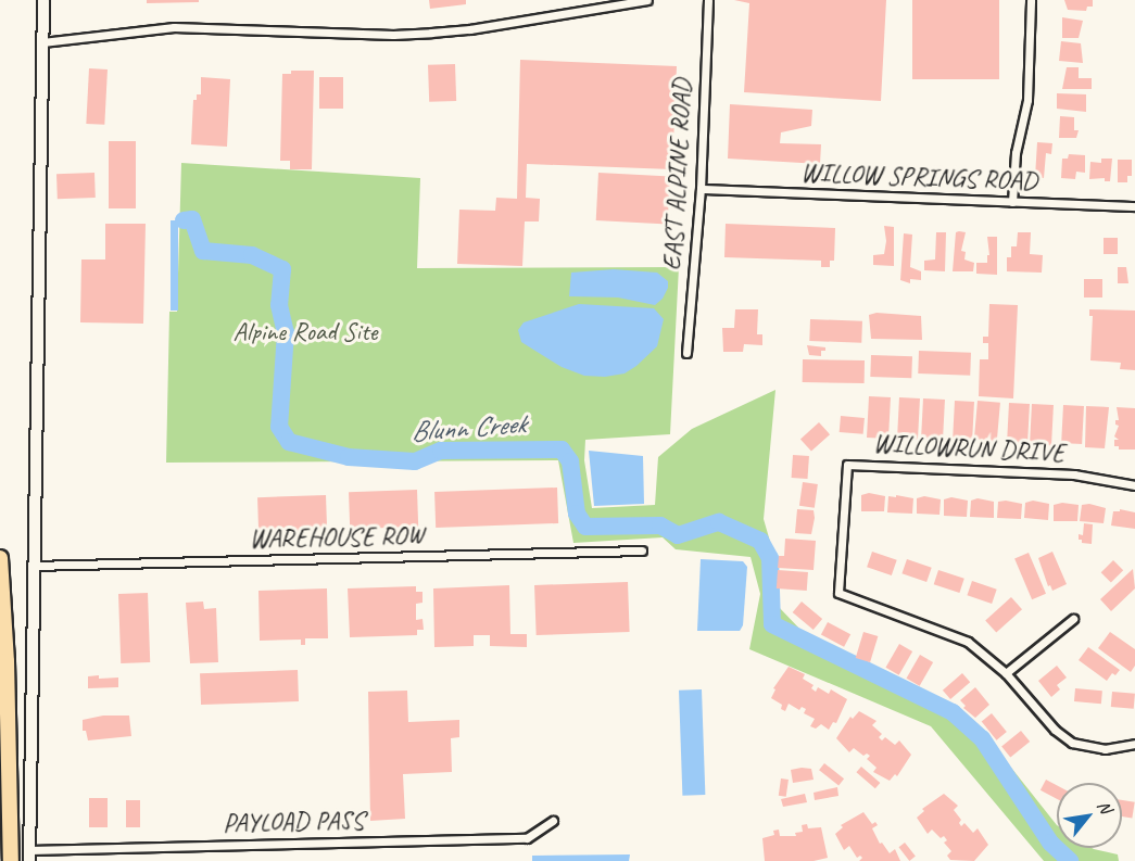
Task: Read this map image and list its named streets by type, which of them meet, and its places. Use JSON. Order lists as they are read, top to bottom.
{
  "streets": {
    "street": [
      "EAST ALPINE ROAD",
      "WILLOW SPRINGS ROAD",
      "WILLOWRUN DRIVE",
      "WAREHOUSE ROW",
      "PAYLOAD PASS"
    ]
  },
  "crossings": [
    ["EAST ALPINE ROAD", "WILLOW SPRINGS ROAD"]
  ],
  "water": ["Blunn Creek"],
  "parks": ["Alpine Road Site"],
  "north": "top right"
}
